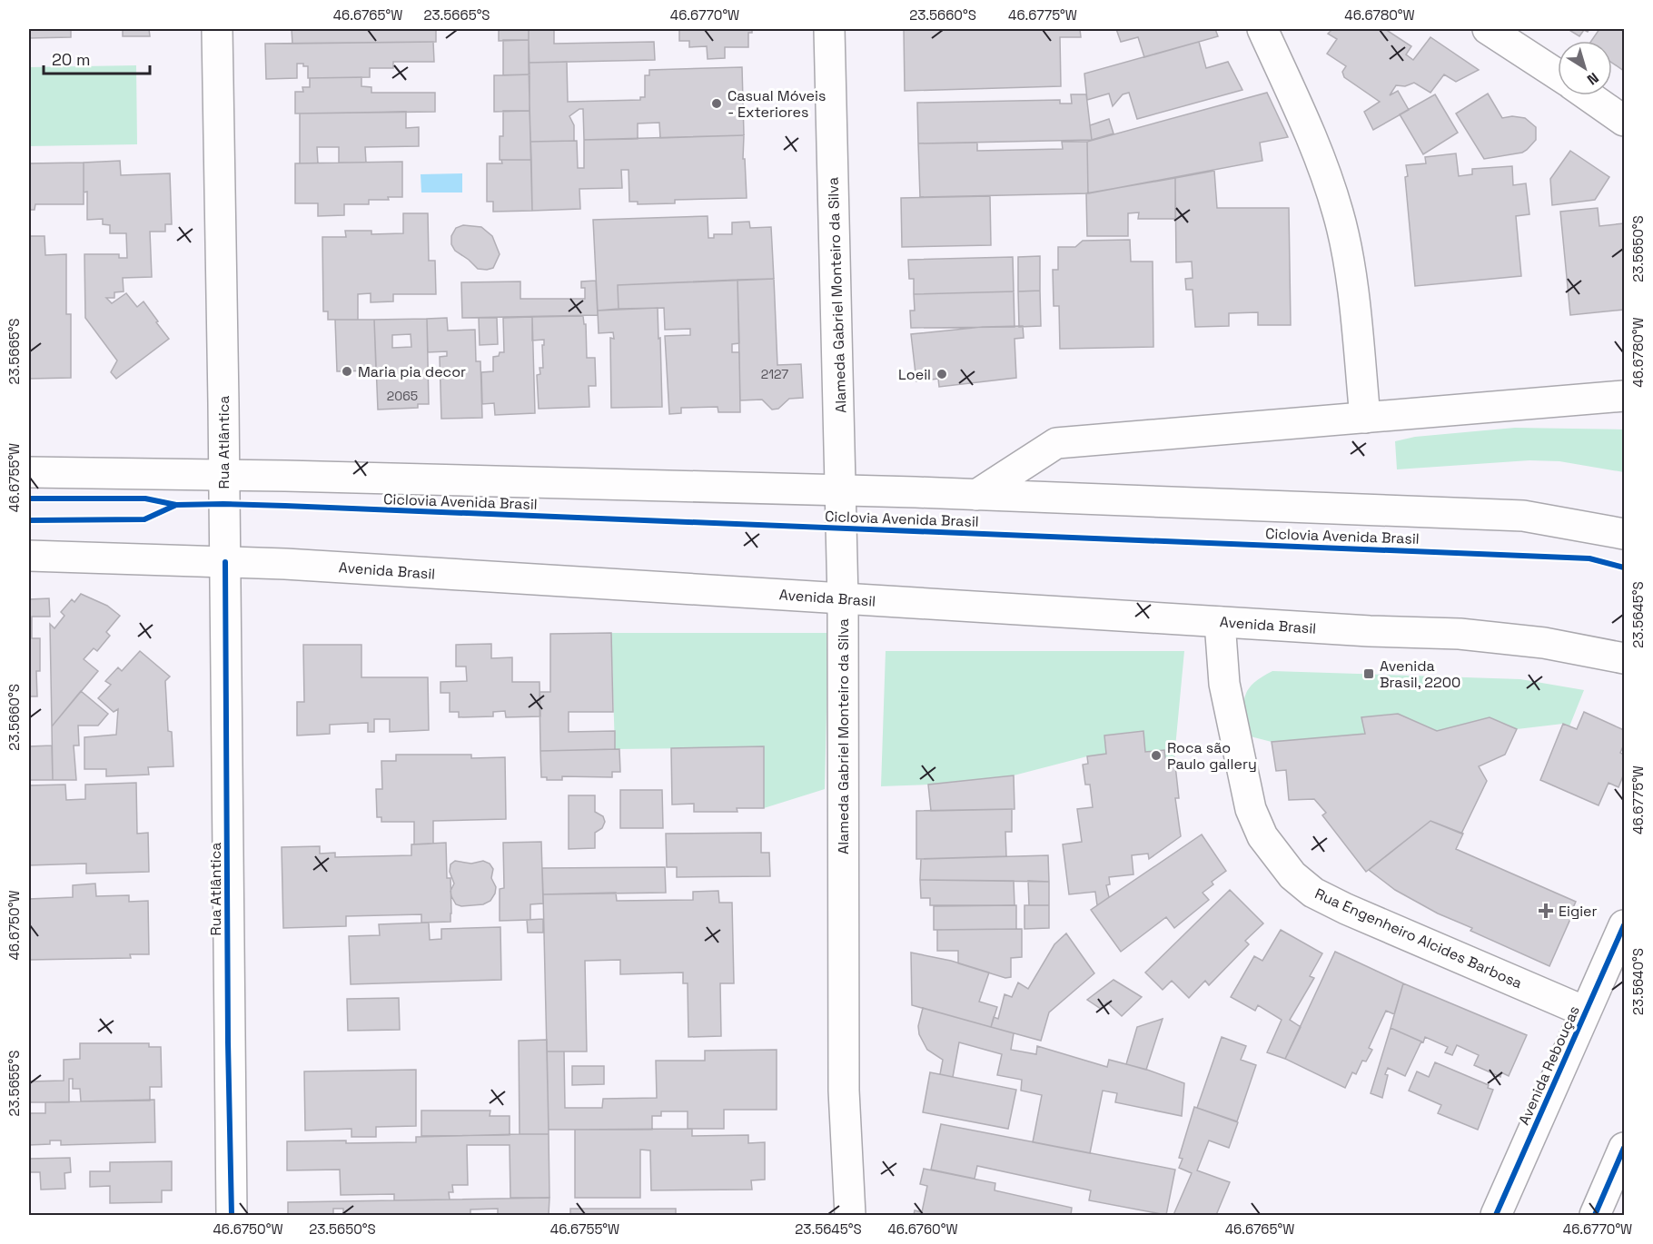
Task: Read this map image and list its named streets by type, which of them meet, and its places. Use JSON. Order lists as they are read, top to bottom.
{
  "streets": {
    "main road": [
      "Alameda Gabriel Monteiro da Silva",
      "Rua Atlântica",
      "Avenida Brasil",
      "Rua Engenheiro Alcides Barbosa",
      "Avenida Rebouças"
    ],
    "cycle path": ["Ciclovia Avenida Brasil"]
  },
  "crossings": [
    ["Alameda Gabriel Monteiro da Silva", "Avenida Brasil"],
    ["Rua Atlântica", "Avenida Brasil"],
    ["Avenida Brasil", "Rua Engenheiro Alcides Barbosa"],
    ["Rua Engenheiro Alcides Barbosa", "Avenida Rebouças"]
  ],
  "places": {
    "other": [
      "Casual Móveis - Exteriores",
      "Maria pia decor",
      "Loeil",
      "Roca são Paulo gallery"
    ],
    "transit": ["Avenida Brasil, 2200"],
    "health": ["Eigier"]
  },
  "house_numbers": ["2127", "2065"],
  "scale_bar": "20 m",
  "north": "bottom right",
  "coordinates": [
    "46.6765°W",
    "23.5665°S",
    "46.6770°W",
    "23.5660°S",
    "46.6775°W",
    "46.6780°W",
    "23.5650°S",
    "46.6755°W",
    "23.5645°S",
    "46.6750°W",
    "23.5640°S",
    "23.5655°S",
    "46.6760°W"
  ]
}
